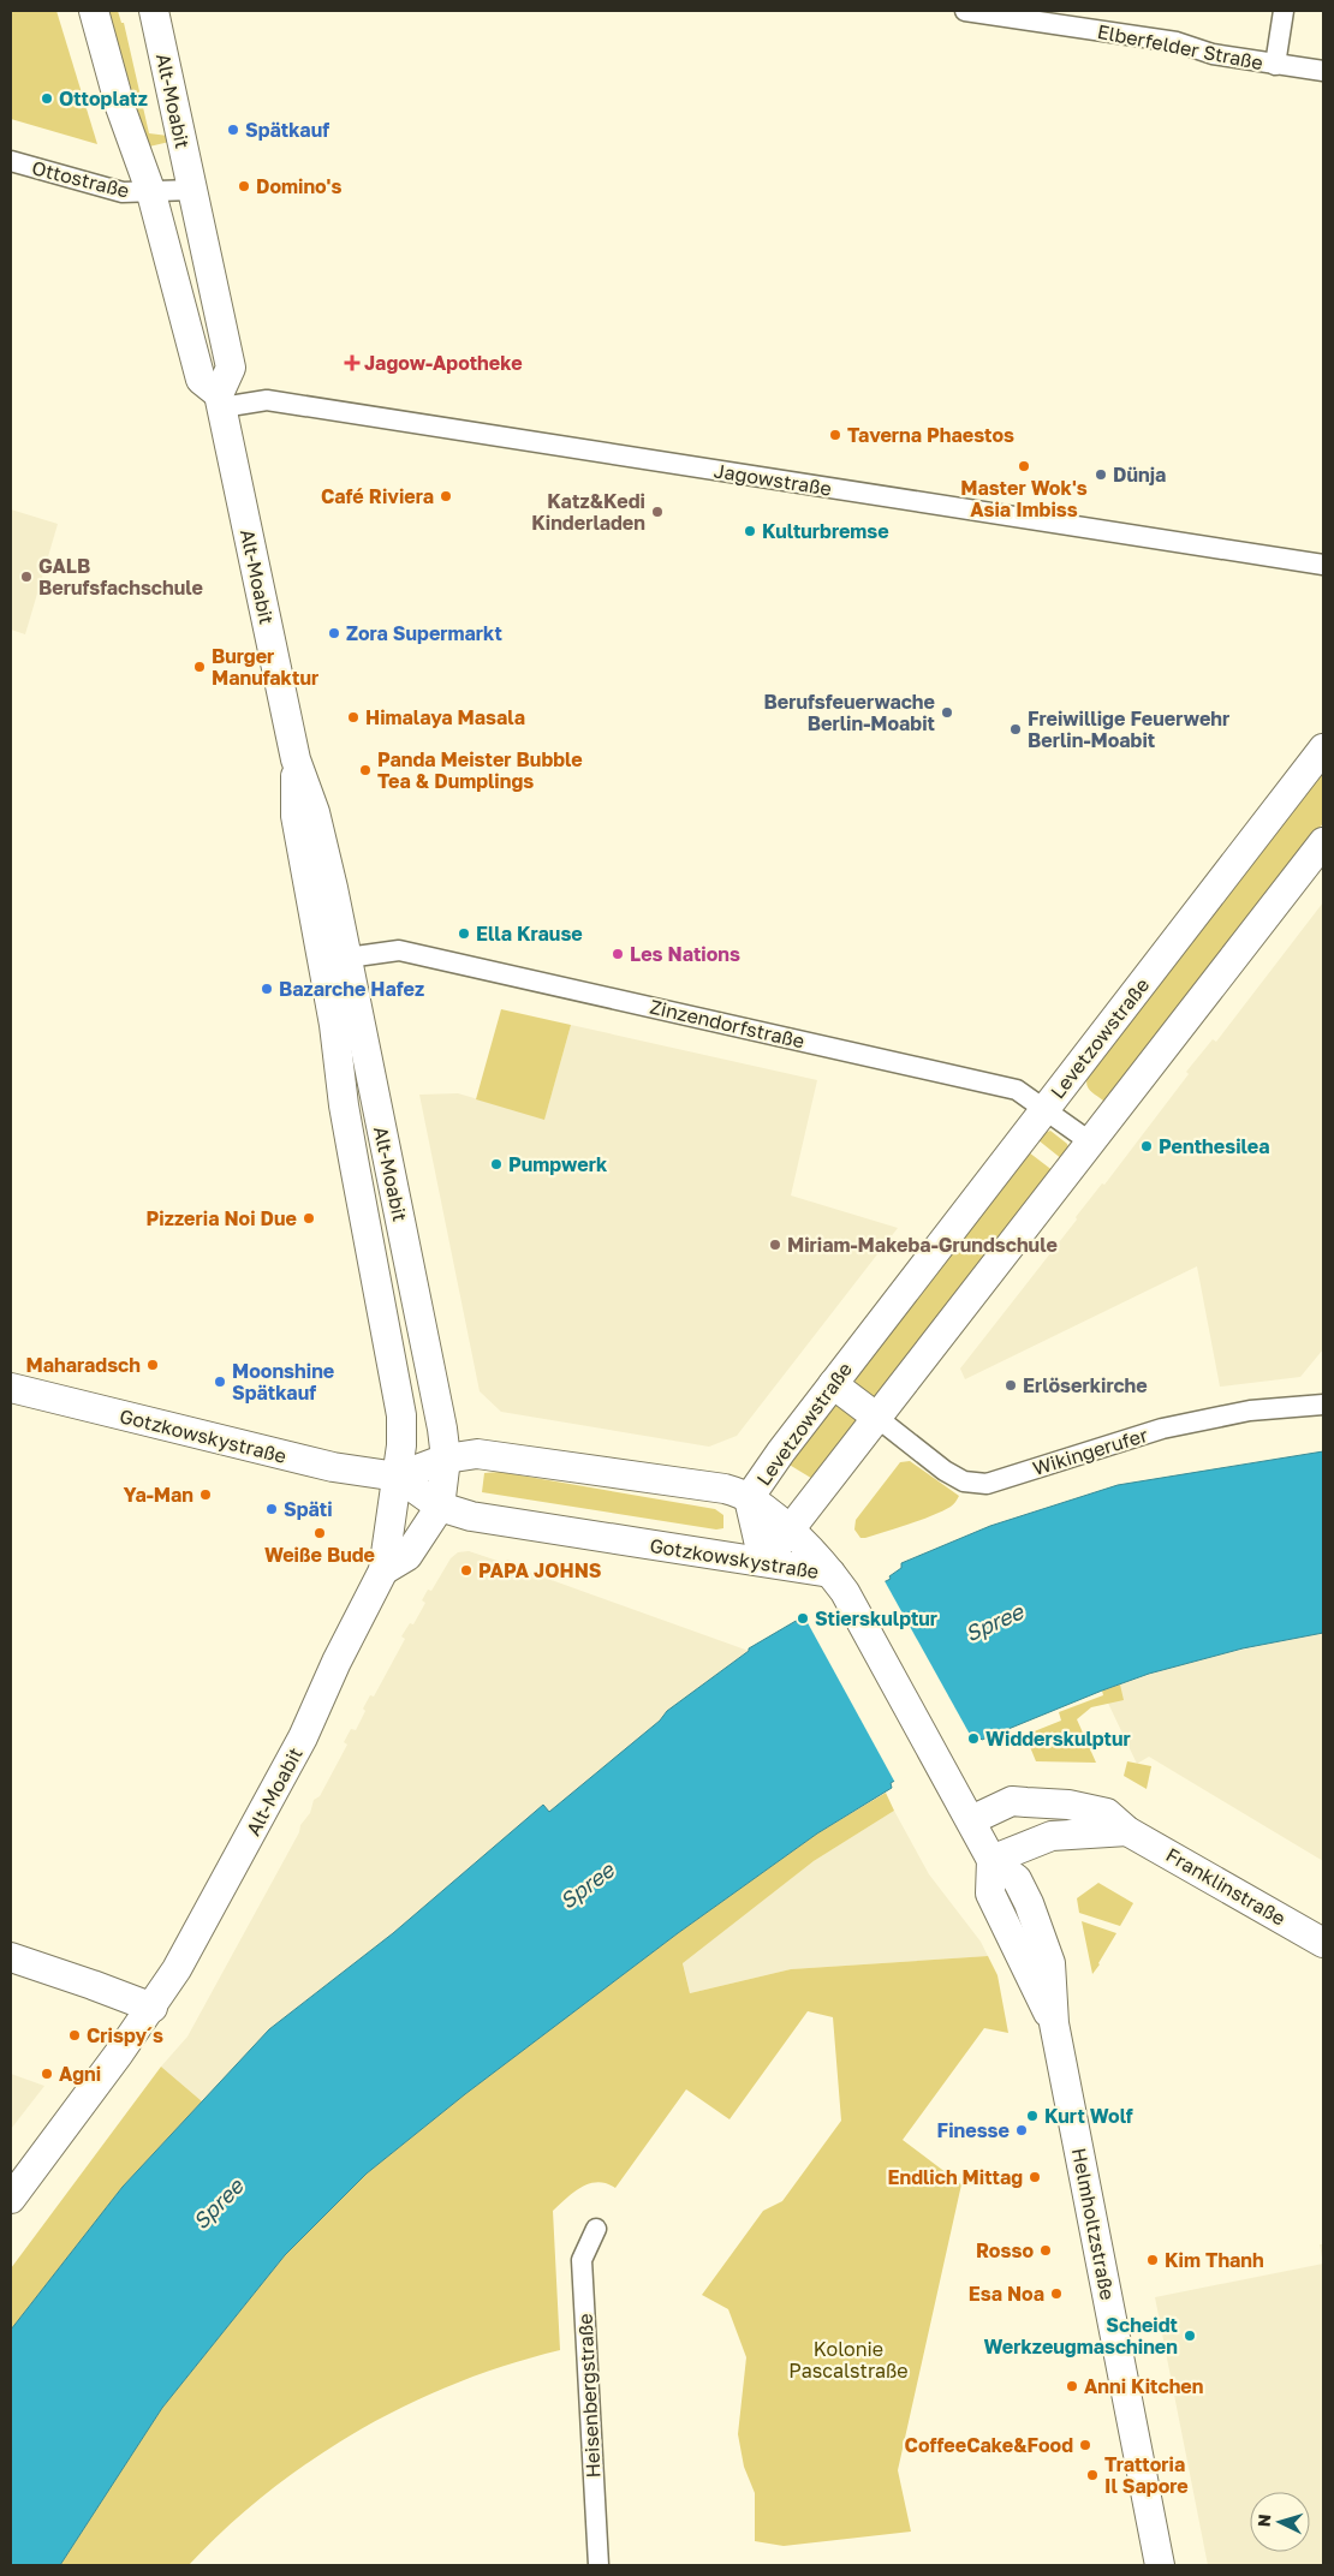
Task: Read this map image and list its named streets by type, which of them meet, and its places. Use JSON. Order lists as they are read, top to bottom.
{
  "streets": {
    "main road": [
      "Alt-Moabit",
      "Levetzowstraße",
      "Gotzkowskystraße",
      "Franklinstraße",
      "Helmholtzstraße"
    ],
    "street": [
      "Elberfelder Straße",
      "Ottostraße",
      "Jagowstraße",
      "Zinzendorfstraße",
      "Wikingerufer",
      "Heisenbergstraße"
    ]
  },
  "crossings": [
    ["Alt-Moabit", "Jagowstraße"],
    ["Alt-Moabit", "Zinzendorfstraße"],
    ["Alt-Moabit", "Gotzkowskystraße"],
    ["Zinzendorfstraße", "Levetzowstraße"],
    ["Levetzowstraße", "Gotzkowskystraße"],
    ["Gotzkowskystraße", "Helmholtzstraße"],
    ["Franklinstraße", "Helmholtzstraße"]
  ],
  "water": ["Spree"],
  "parks": ["Kolonie Pascalstraße"],
  "places": {
    "other": [
      "Ottoplatz",
      "Spätkauf",
      "Domino's",
      "Taverna Phaestos",
      "Master Wok's Asia Imbiss",
      "Dünja",
      "Café Riviera",
      "Katz&Kedi Kinderladen",
      "Kulturbremse",
      "GALB Berufsfachschule",
      "Zora Supermarkt",
      "Burger Manufaktur",
      "Berufsfeuerwache Berlin-Moabit",
      "Himalaya Masala",
      "Freiwillige Feuerwehr Berlin-Moabit",
      "Panda Meister Bubble Tea & Dumplings",
      "Ella Krause",
      "Les Nations",
      "Bazarche Hafez",
      "Penthesilea",
      "Pumpwerk",
      "Pizzeria Noi Due",
      "Miriam-Makeba-Grundschule",
      "Maharadsch",
      "Moonshine Spätkauf",
      "Erlöserkirche",
      "Ya-Man",
      "Späti",
      "Weiße Bude",
      "PAPA JOHNS",
      "Stierskulptur",
      "Widderskulptur",
      "Crispy´s",
      "Agni",
      "Kurt Wolf",
      "Finesse",
      "Endlich Mittag",
      "Rosso",
      "Kim Thanh",
      "Esa Noa",
      "Scheidt Werkzeugmaschinen",
      "Anni Kitchen",
      "CoffeeCake&Food",
      "Trattoria Il Sapore"
    ],
    "health": ["Jagow-Apotheke"]
  },
  "north": "left"
}
